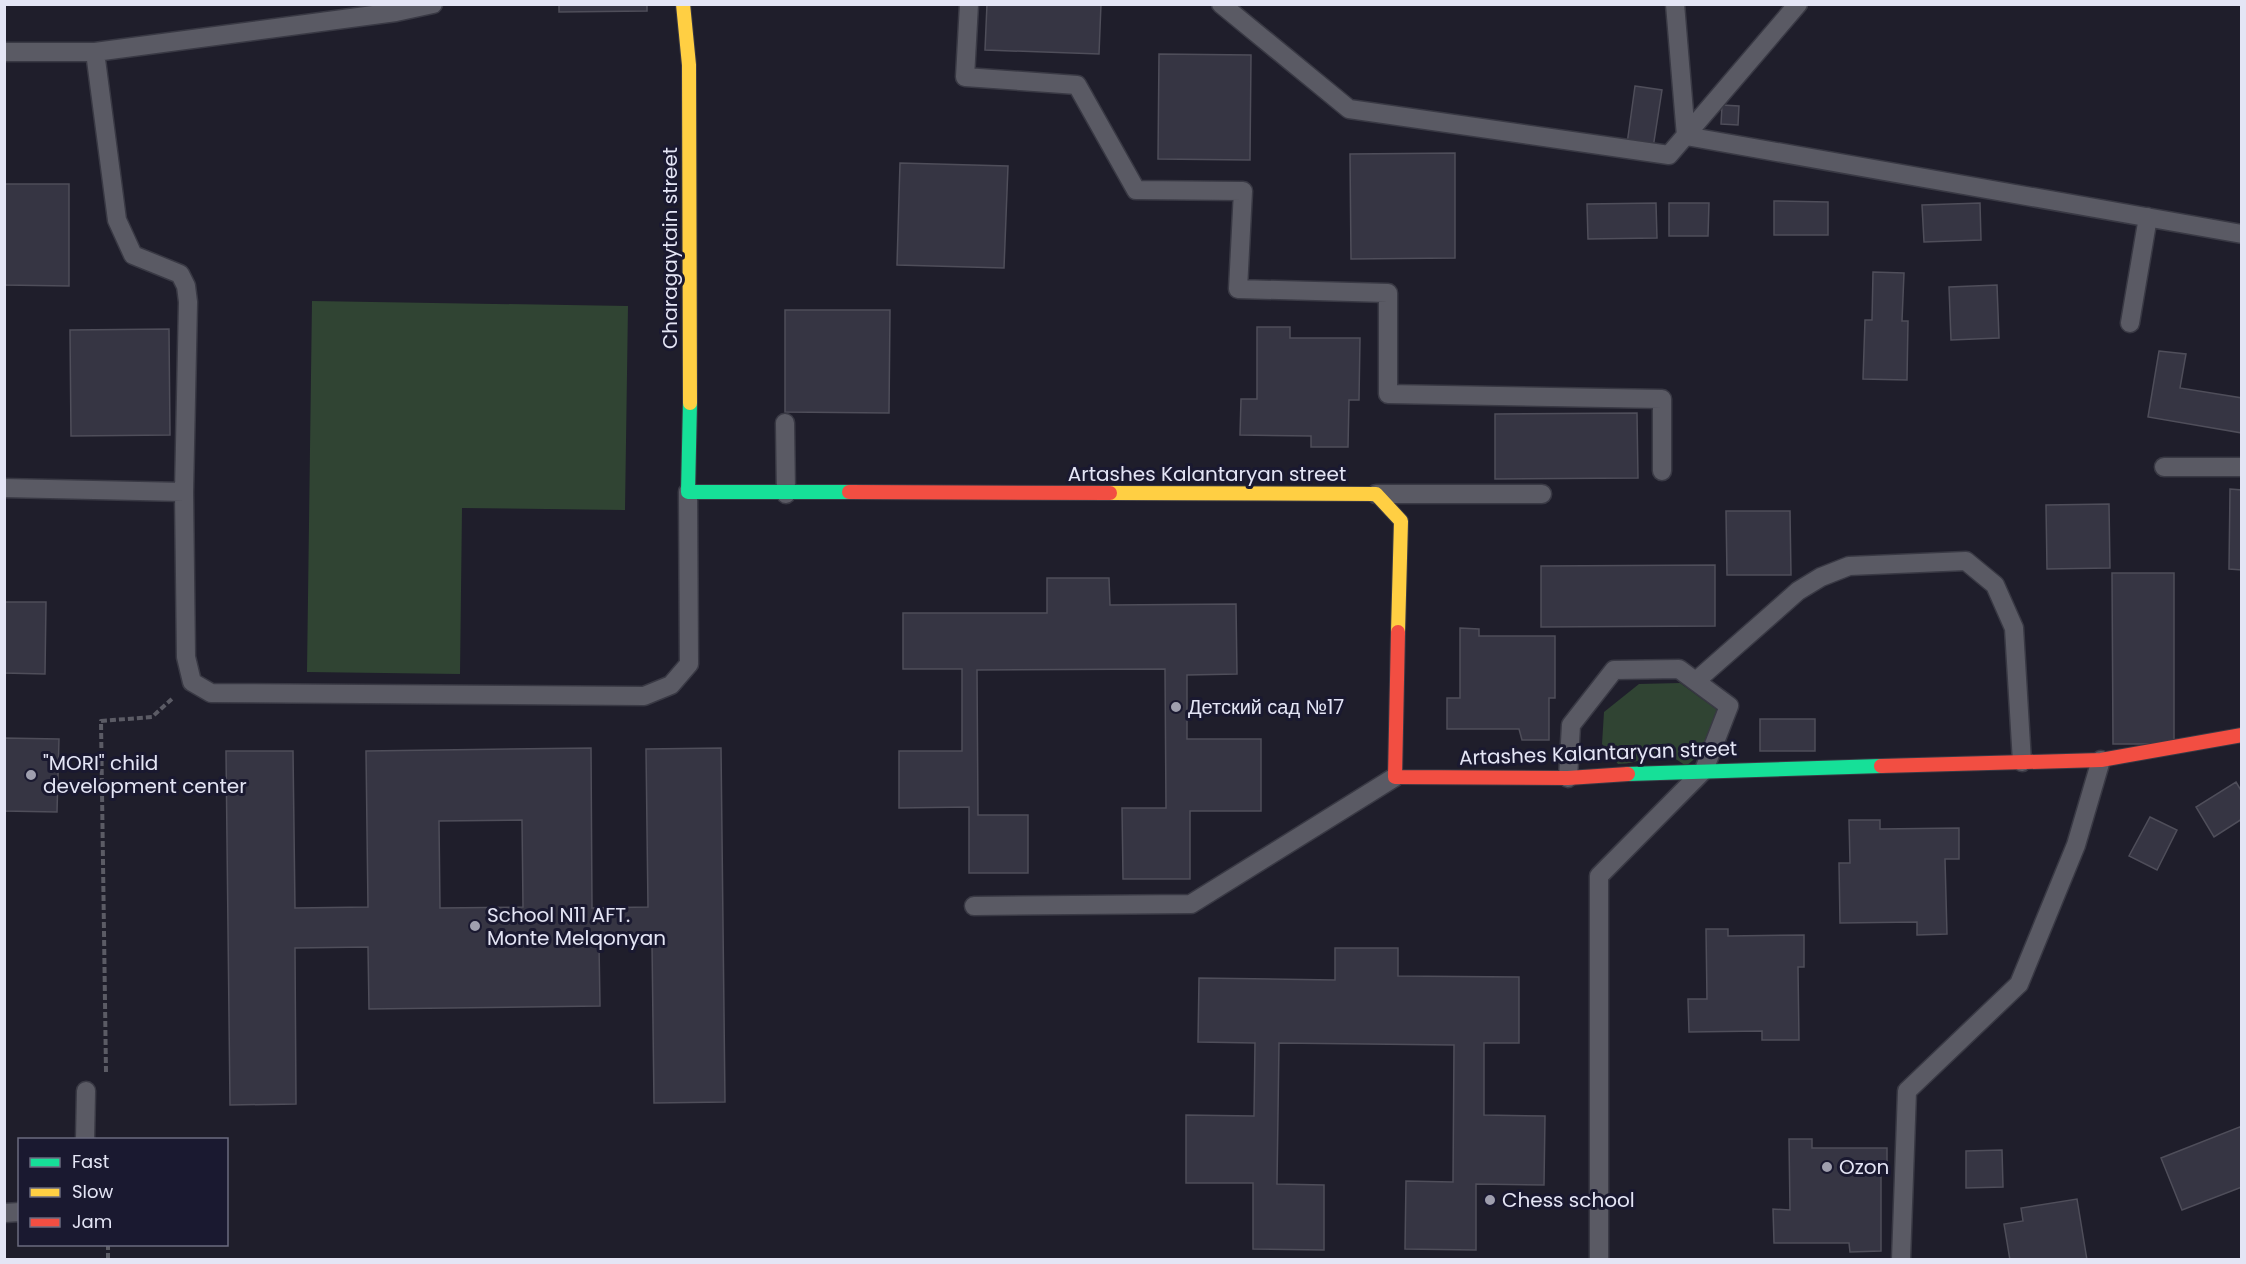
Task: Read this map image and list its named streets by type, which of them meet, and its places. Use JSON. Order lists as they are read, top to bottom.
{
  "streets": {
    "street": ["Charagaytain street", "Artashes Kalantaryan street"]
  },
  "crossings": [
    ["Charagaytain street", "Artashes Kalantaryan street"]
  ],
  "places": [
    "Детский сад №17",
    "\"MORI\" child development center",
    "School N11 AFT. Monte Melqonyan",
    "Ozon",
    "Chess school"
  ],
  "legend": ["Fast", "Slow", "Jam"]
}
